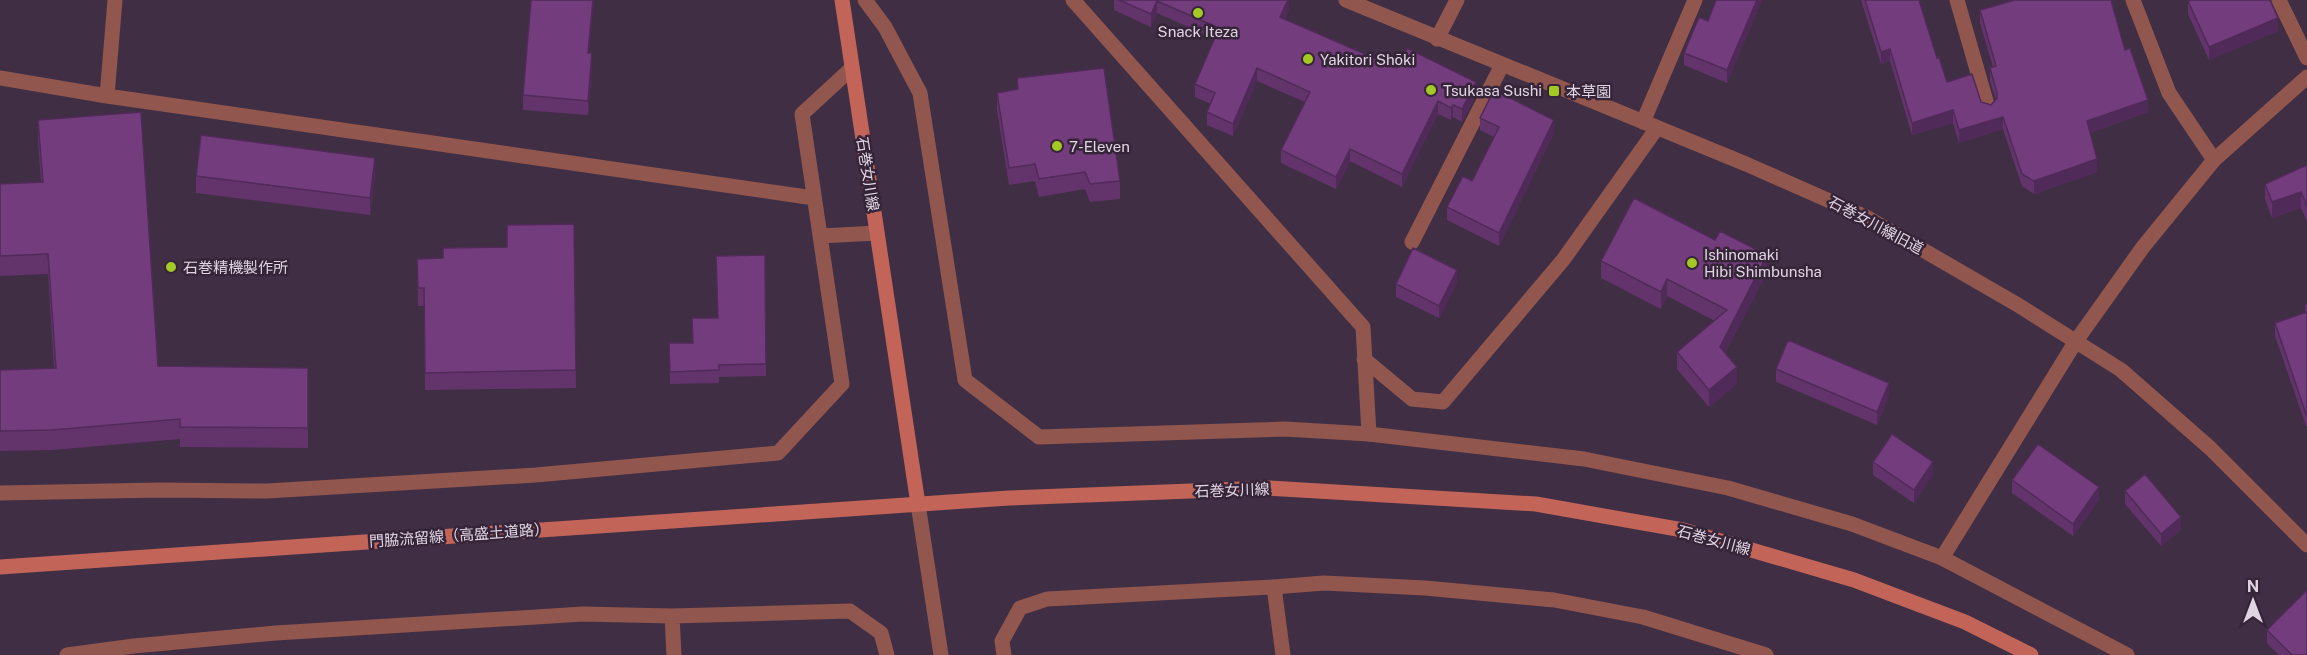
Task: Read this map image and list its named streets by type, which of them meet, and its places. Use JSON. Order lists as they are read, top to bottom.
{
  "streets": {
    "main road": ["石巻女川線", "門脇流留線（高盛土道路）"],
    "street": ["石巻女川線旧道"]
  },
  "crossings": [
    ["石巻女川線", "門脇流留線（高盛土道路）"]
  ],
  "places": {
    "other": [
      "Snack Iteza",
      "Yakitori Shōki",
      "Tsukasa Sushi",
      "7-Eleven",
      "Ishinomaki Hibi Shimbunsha",
      "石巻精機製作所"
    ],
    "transit": ["本草園"]
  },
  "north": "top"
}
